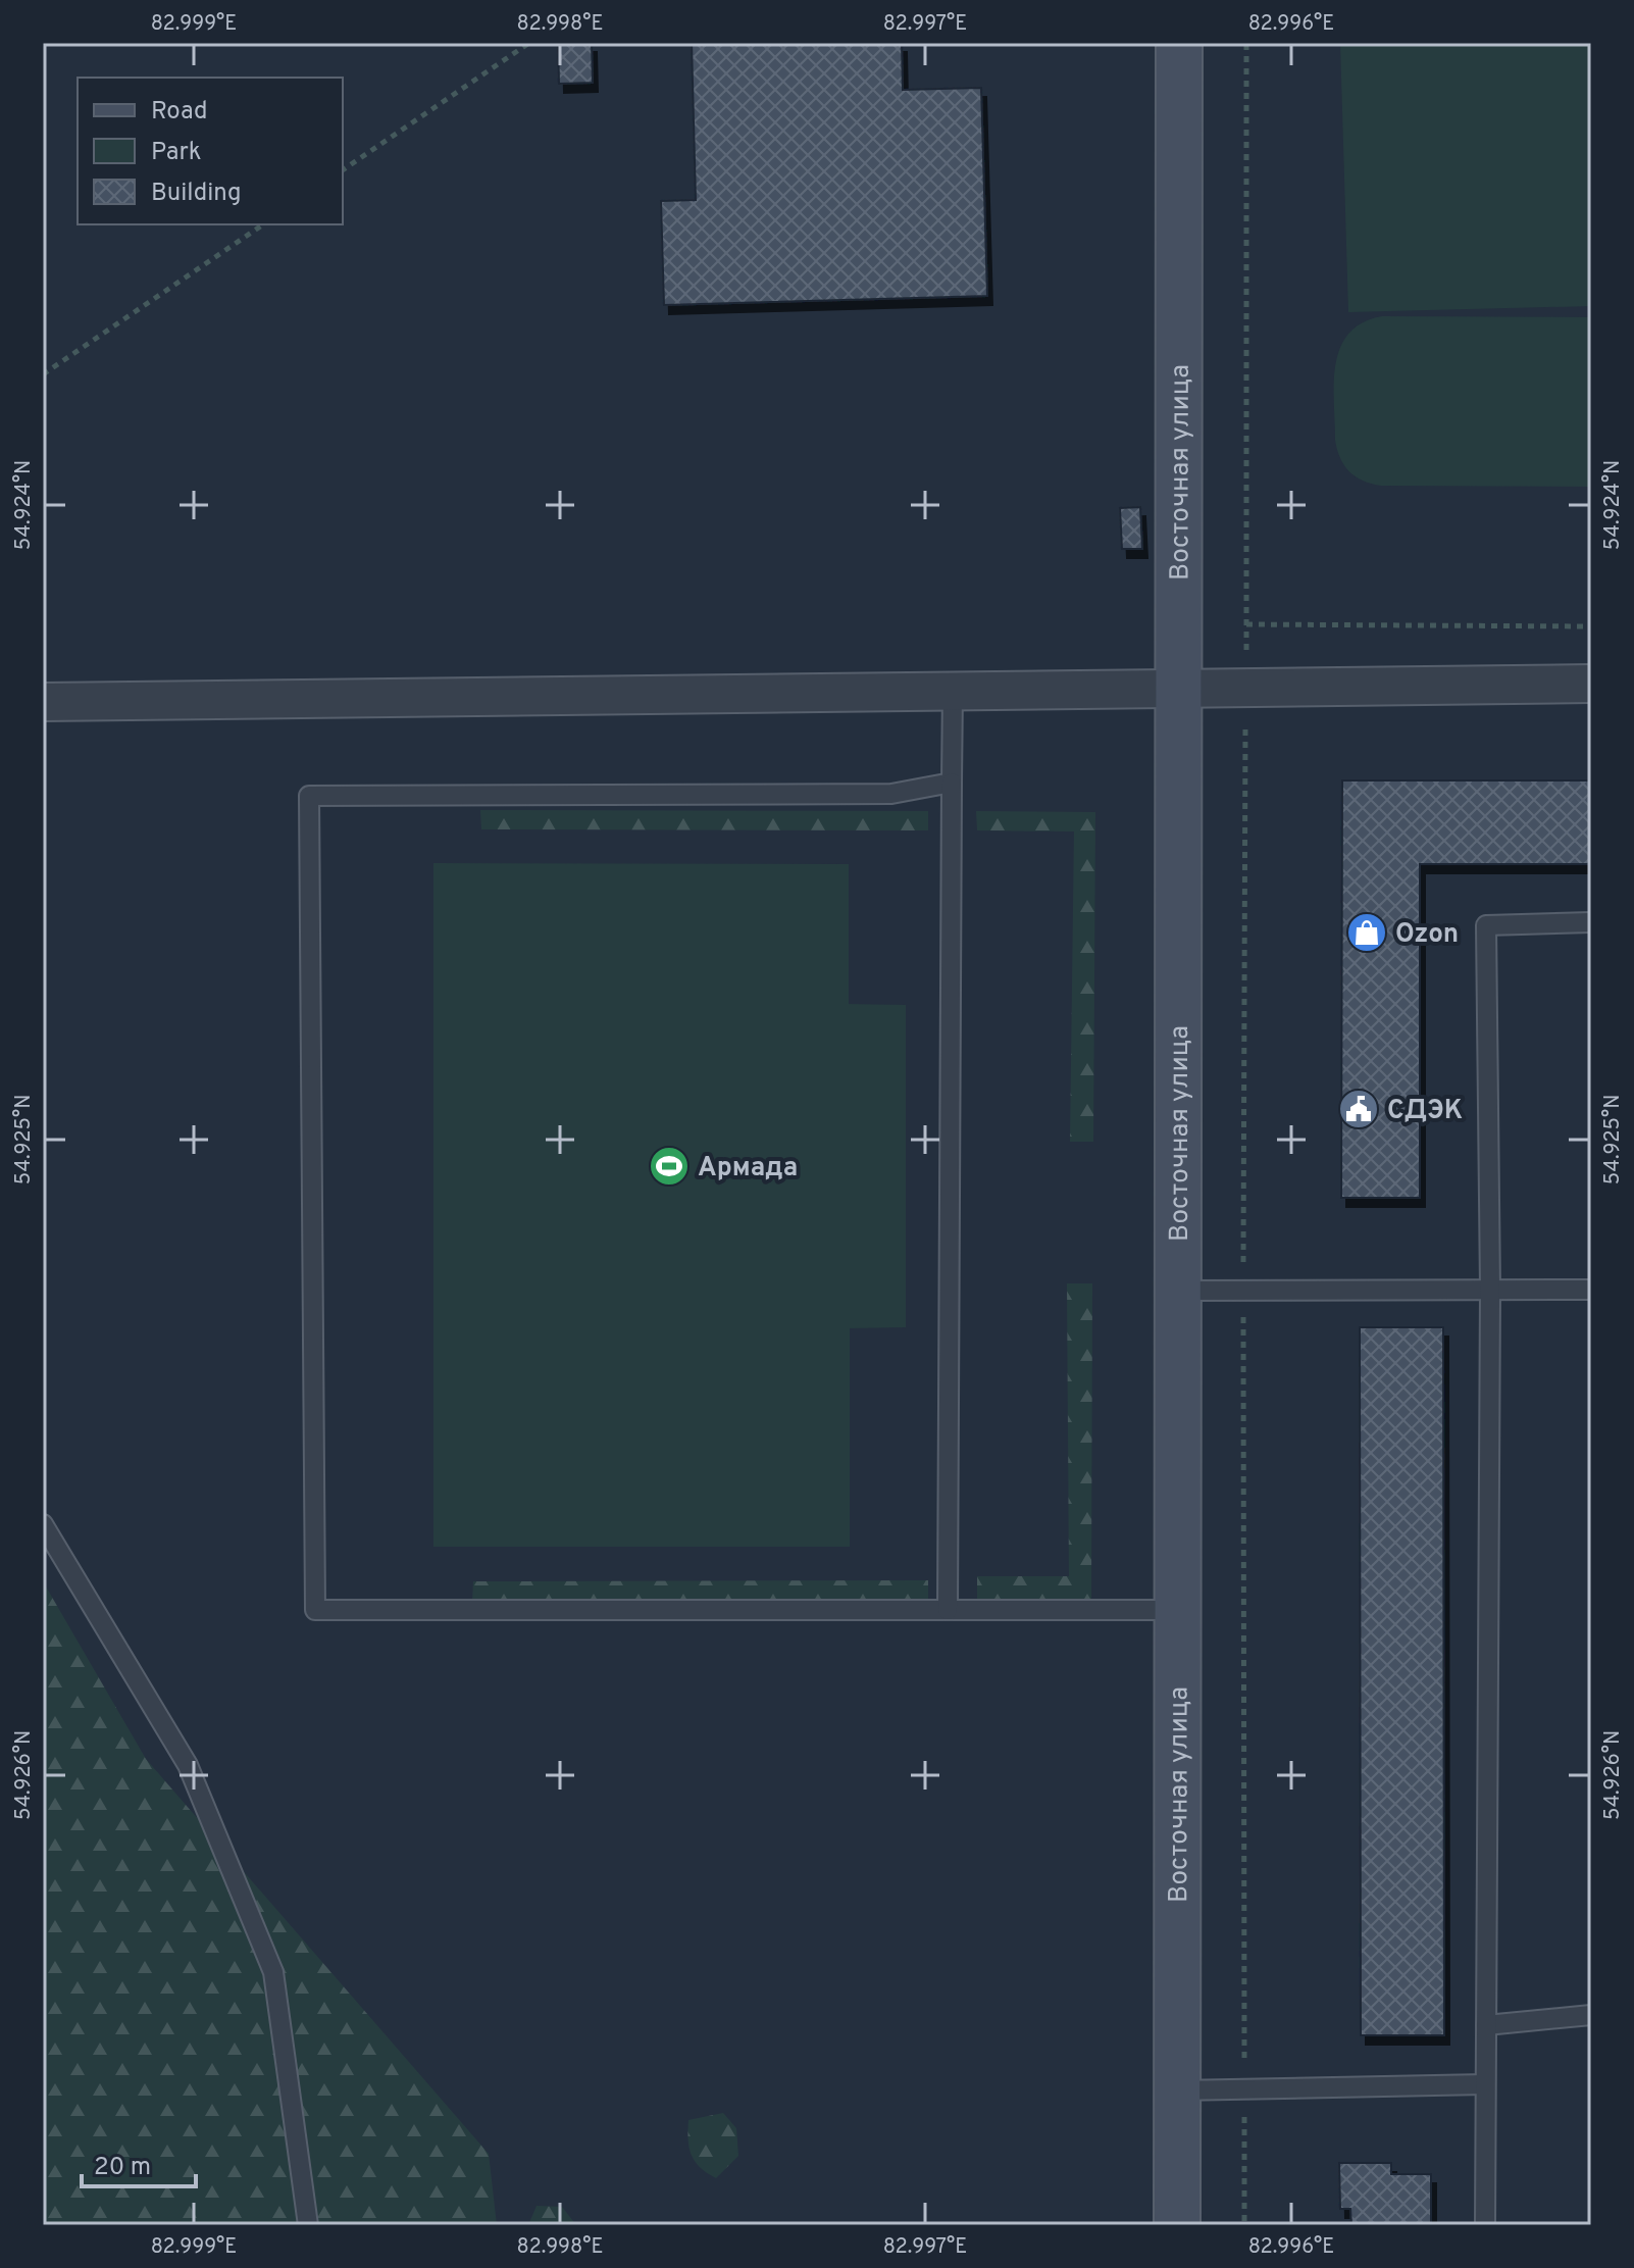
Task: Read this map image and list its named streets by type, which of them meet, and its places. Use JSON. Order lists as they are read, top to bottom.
{
  "streets": {
    "main road": ["Восточная улица"]
  },
  "places": {
    "shop": ["Ozon"],
    "public building": ["СДЭК"],
    "sports": ["Армада"]
  },
  "legend": ["Road", "Park", "Building"],
  "scale_bar": "20 m",
  "coordinates": [
    "82.999°E",
    "82.998°E",
    "82.997°E",
    "82.996°E",
    "54.924°N",
    "54.925°N",
    "54.926°N"
  ]
}
